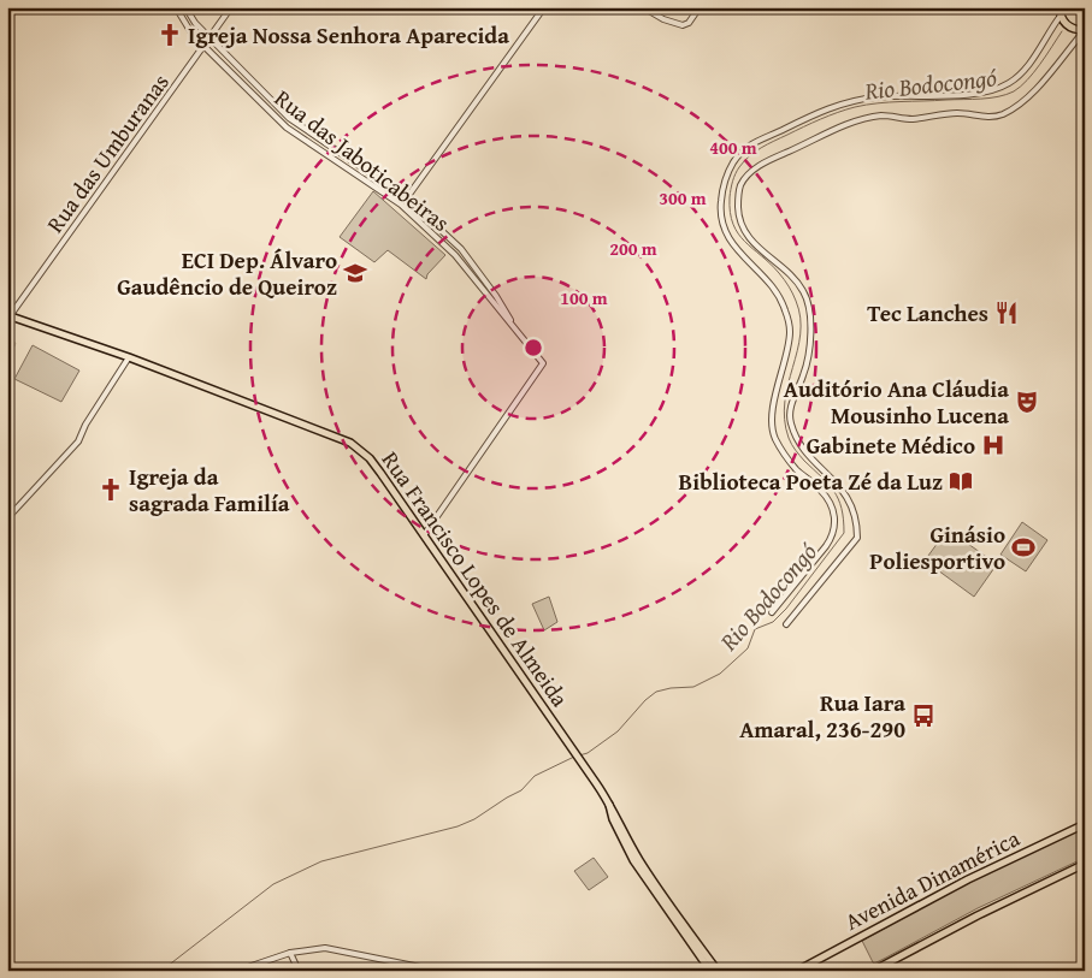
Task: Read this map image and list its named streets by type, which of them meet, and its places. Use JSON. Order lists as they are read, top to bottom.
{
  "streets": {
    "main road": ["Rua Francisco Lopes de Almeida", "Avenida Dinamérica"],
    "street": ["Rua das Umburanas", "Rua das Jaboticabeiras"]
  },
  "crossings": [
    ["Rua das Umburanas", "Rua das Jaboticabeiras"],
    ["Rua das Umburanas", "Rua Francisco Lopes de Almeida"]
  ],
  "water": ["Rio Bodocongó"],
  "places": {
    "church": ["Igreja Nossa Senhora Aparecida", "Igreja da sagrada Familía"],
    "school or university": ["ECI Dep. Álvaro Gaudêncio de Queiroz"],
    "restaurant": ["Tec Lanches"],
    "theatre": ["Auditório Ana Cláudia Mousinho Lucena"],
    "hospital": ["Gabinete Médico"],
    "library": ["Biblioteca Poeta Zé da Luz"],
    "sports": ["Ginásio Poliesportivo"],
    "bus stop": ["Rua Iara Amaral, 236-290"]
  },
  "rings": [
    "400 m",
    "300 m",
    "200 m",
    "100 m"
  ]
}
